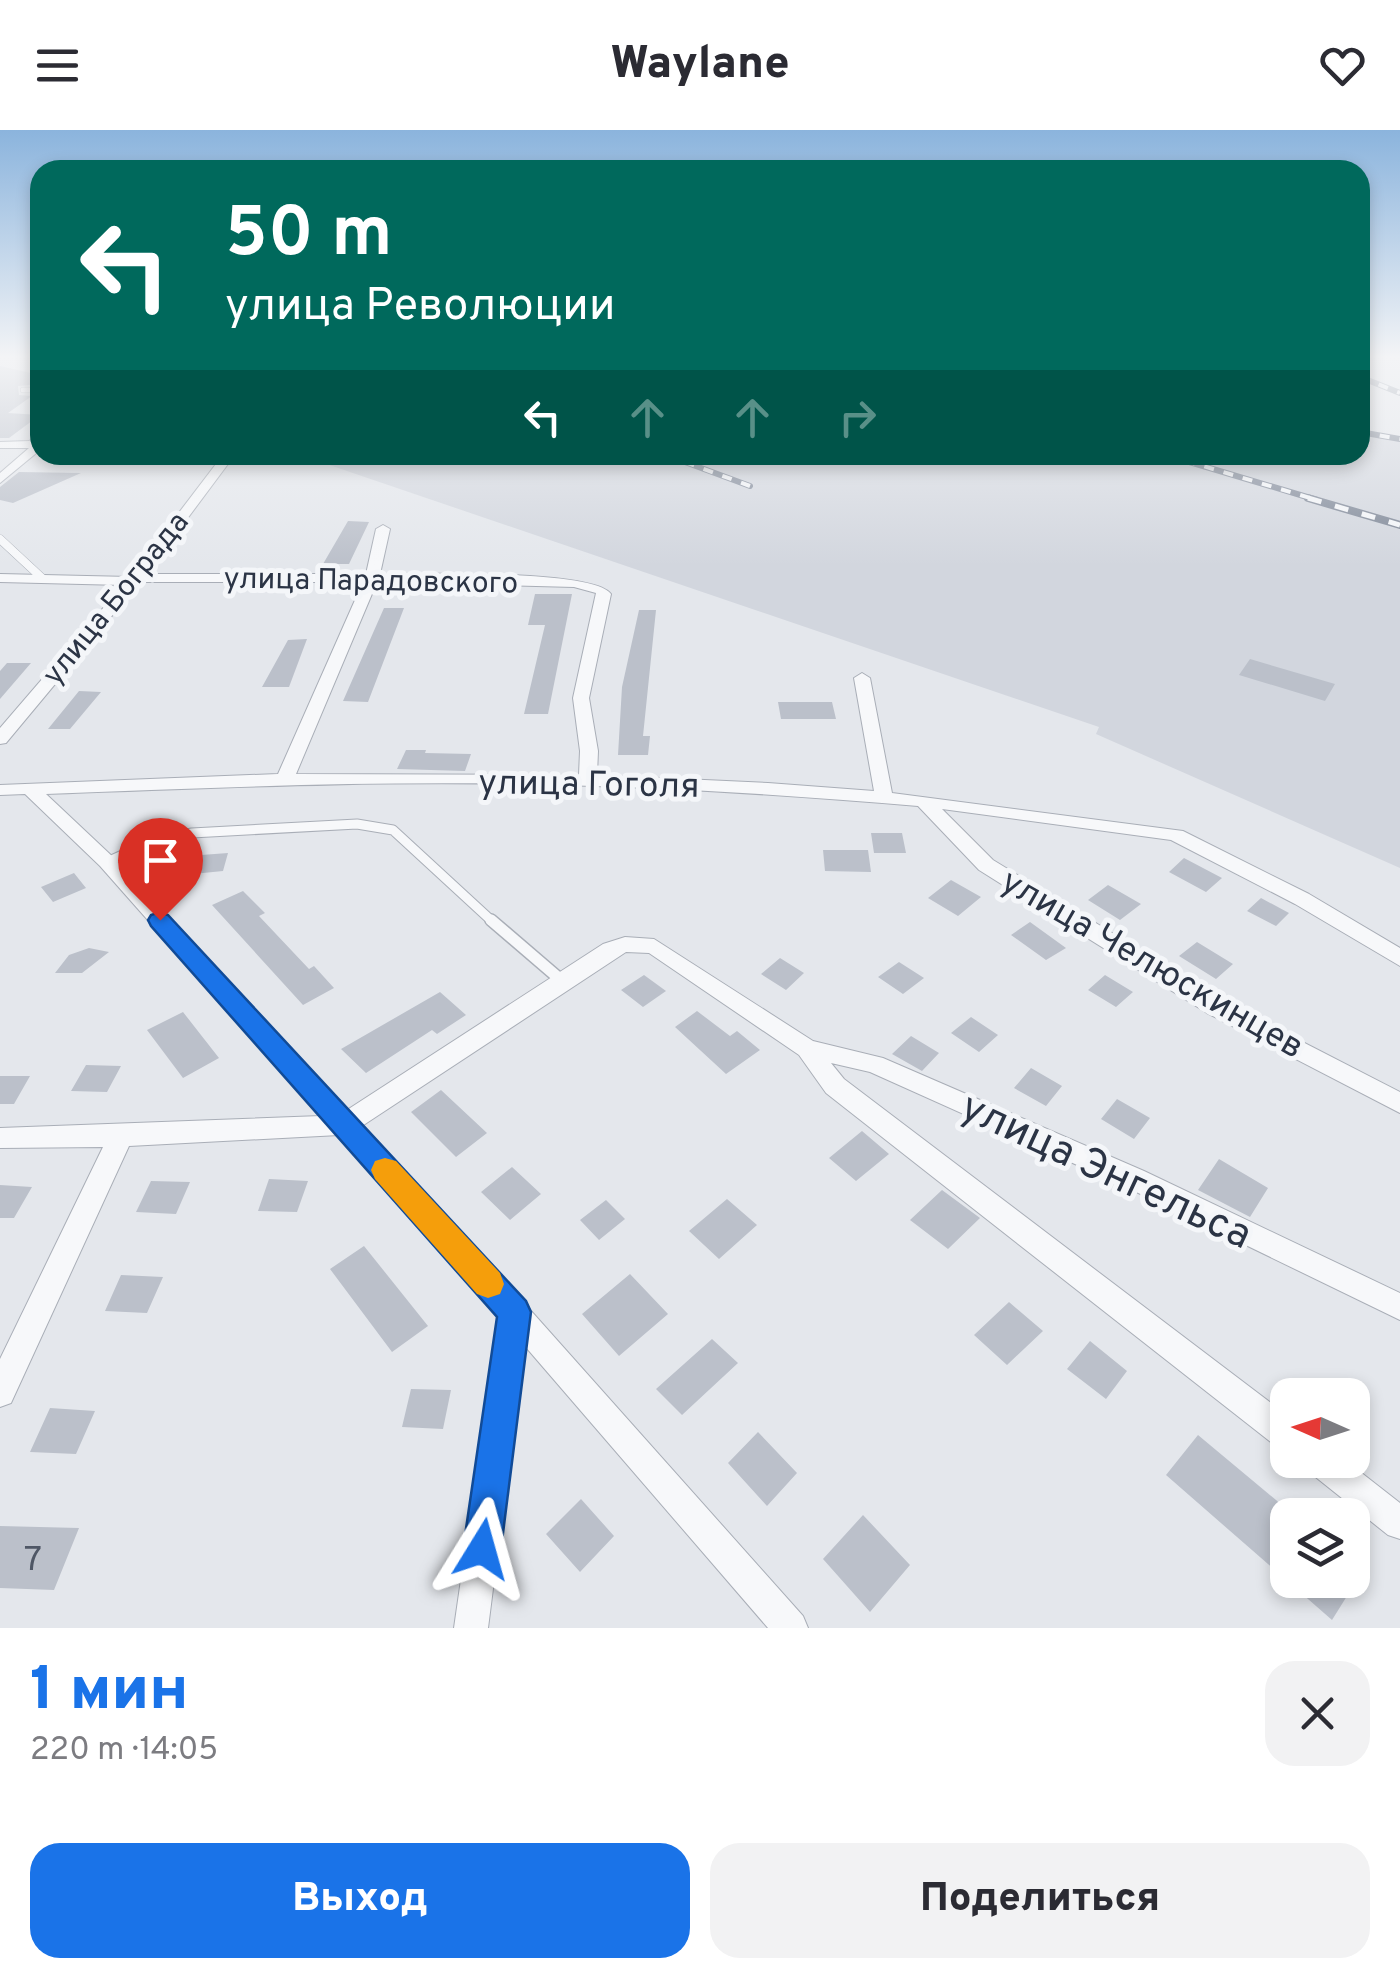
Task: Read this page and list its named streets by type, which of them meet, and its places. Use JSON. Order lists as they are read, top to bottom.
{
  "streets": {
    "street": [
      "улица Парадовского",
      "улица Бограда",
      "улица Гоголя",
      "улица Челюскинцев",
      "улица Энгельса"
    ]
  },
  "crossings": [
    ["улица Парадовского", "улица Бограда"],
    ["улица Парадовского", "улица Гоголя"],
    ["улица Гоголя", "улица Челюскинцев"]
  ],
  "house_numbers": ["7"],
  "north": "left",
  "page": {
    "header": "Waylane",
    "turn": ["50 m", "улица Революции"],
    "heading": ["1 мин", "220 m · 14:05"],
    "buttons": ["Выход", "Поделиться"]
  }
}
